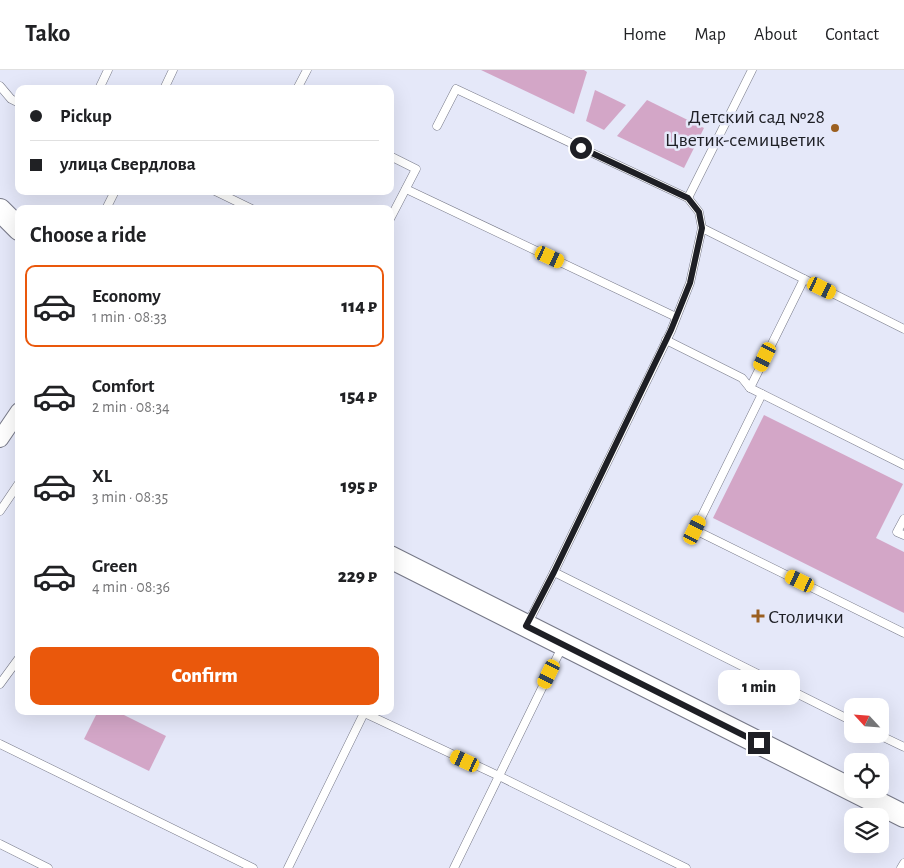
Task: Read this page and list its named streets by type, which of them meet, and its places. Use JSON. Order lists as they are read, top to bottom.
{
  "places": {
    "other": ["Детский сад №28 Цветик-семицветик"],
    "health": ["Столички"]
  },
  "north": "top left",
  "page": {
    "header": "Tako",
    "nav": [
      "Home",
      "Map",
      "About",
      "Contact"
    ],
    "banner": ["Pickup", "улица Свердлова"],
    "heading": "Choose a ride",
    "list": [
      {
        "name": "Economy",
        "note": "1 min · 08:33",
        "value": "114 ₽"
      },
      {
        "name": "Comfort",
        "note": "2 min · 08:34",
        "value": "154 ₽"
      },
      {
        "name": "XL",
        "note": "3 min · 08:35",
        "value": "195 ₽"
      },
      {
        "name": "Green",
        "note": "4 min · 08:36",
        "value": "229 ₽"
      }
    ],
    "buttons": "Confirm",
    "bubble": "1 min"
  }
}
